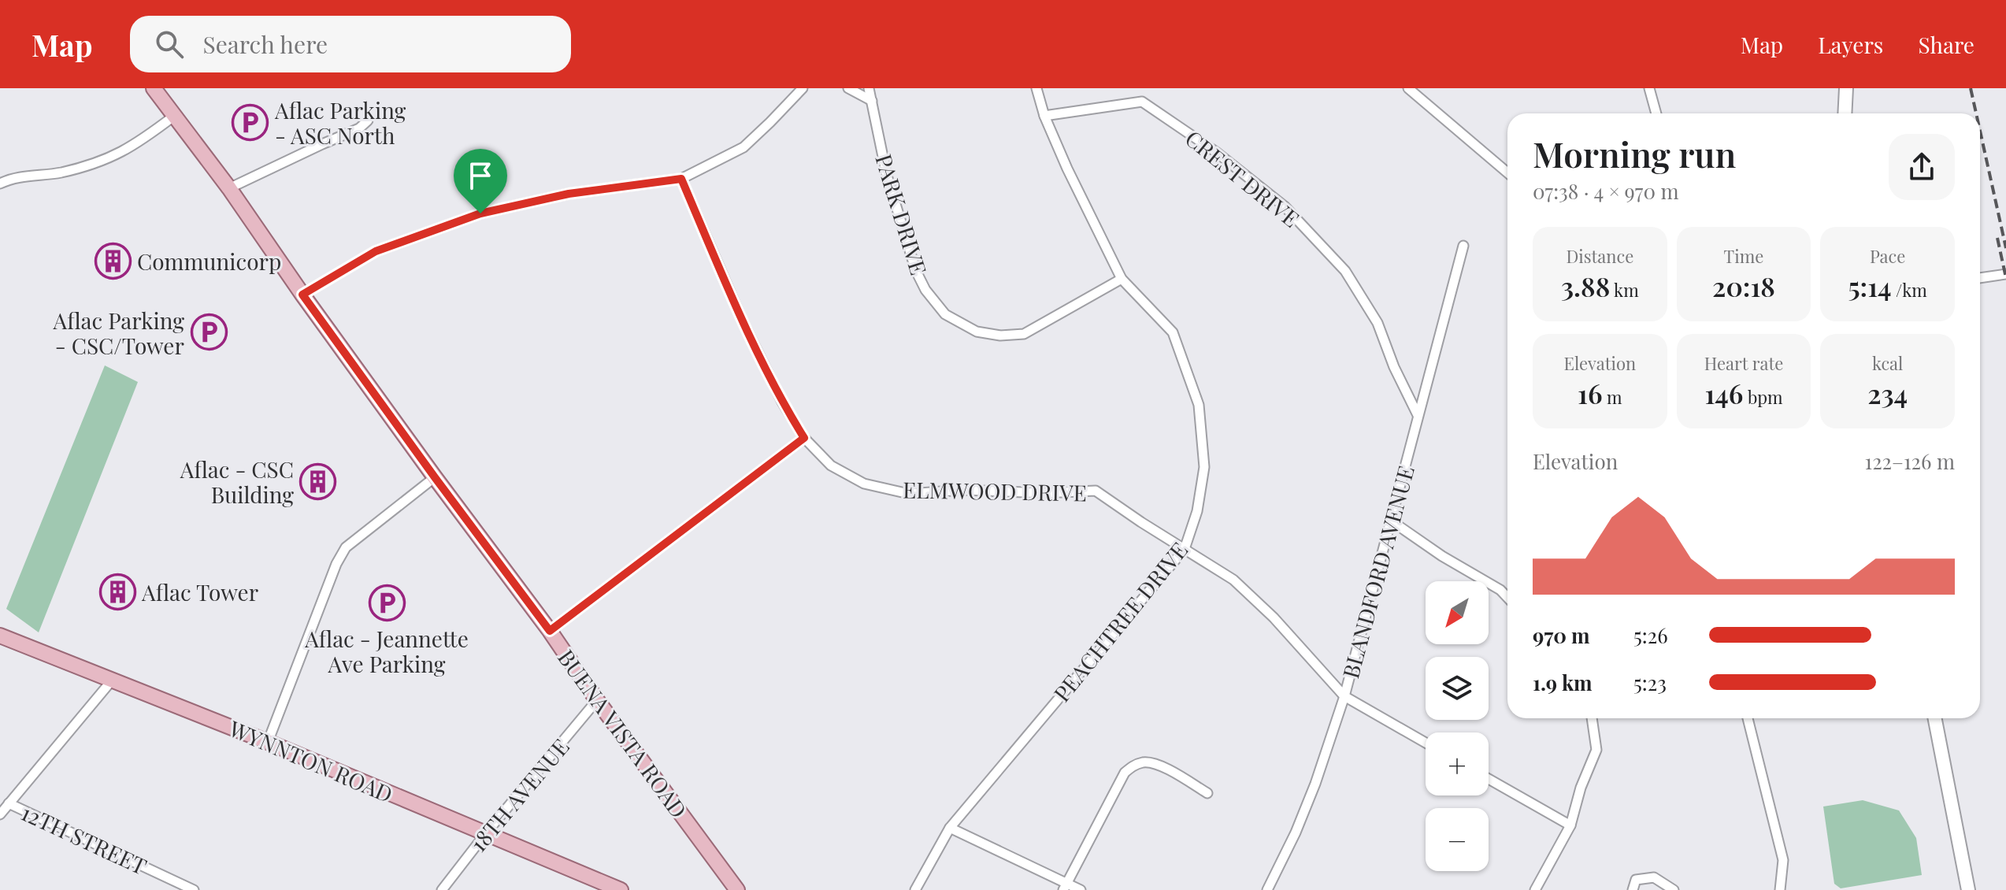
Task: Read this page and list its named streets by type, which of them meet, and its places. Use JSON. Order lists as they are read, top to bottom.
{
  "streets": {
    "main road": ["BUENA VISTA ROAD", "WYNNTON ROAD"],
    "street": [
      "CREST DRIVE",
      "PARK DRIVE",
      "ELMWOOD DRIVE",
      "BLANDFORD AVENUE",
      "PEACHTREE DRIVE",
      "18TH AVENUE",
      "12TH STREET"
    ]
  },
  "crossings": [
    ["CREST DRIVE", "BLANDFORD AVENUE"],
    ["CREST DRIVE", "PEACHTREE DRIVE"],
    ["PARK DRIVE", "PEACHTREE DRIVE"],
    ["ELMWOOD DRIVE", "BLANDFORD AVENUE"],
    ["ELMWOOD DRIVE", "PEACHTREE DRIVE"],
    ["BUENA VISTA ROAD", "18TH AVENUE"],
    ["WYNNTON ROAD", "18TH AVENUE"]
  ],
  "places": {
    "parking": ["Aflac Parking - ASC North", "Aflac Parking - CSC/Tower", "Aflac - Jeannette Ave Parking"],
    "building": ["Communicorp", "Aflac - CSC Building", "Aflac Tower"]
  },
  "north": "bottom left",
  "page": {
    "header": "Map",
    "search": "Search here",
    "nav": ["Map", "Layers", "Share"],
    "heading": ["Morning run", "07:38 · 4 × 970 m"],
    "stats": [
      ["Distance", "3.88 km"],
      ["Time", "20:18"],
      ["Pace", "5:14 /km"],
      ["Elevation", "16 m"],
      ["Heart rate", "146 bpm"],
      ["kcal", "234"]
    ],
    "chart": ["Elevation", "122–126 m"],
    "map_buttons": ["+", "−"],
    "list": [
      {
        "name": "970 m",
        "note": "5:26"
      },
      {
        "name": "1.9 km",
        "note": "5:23"
      }
    ]
  }
}
